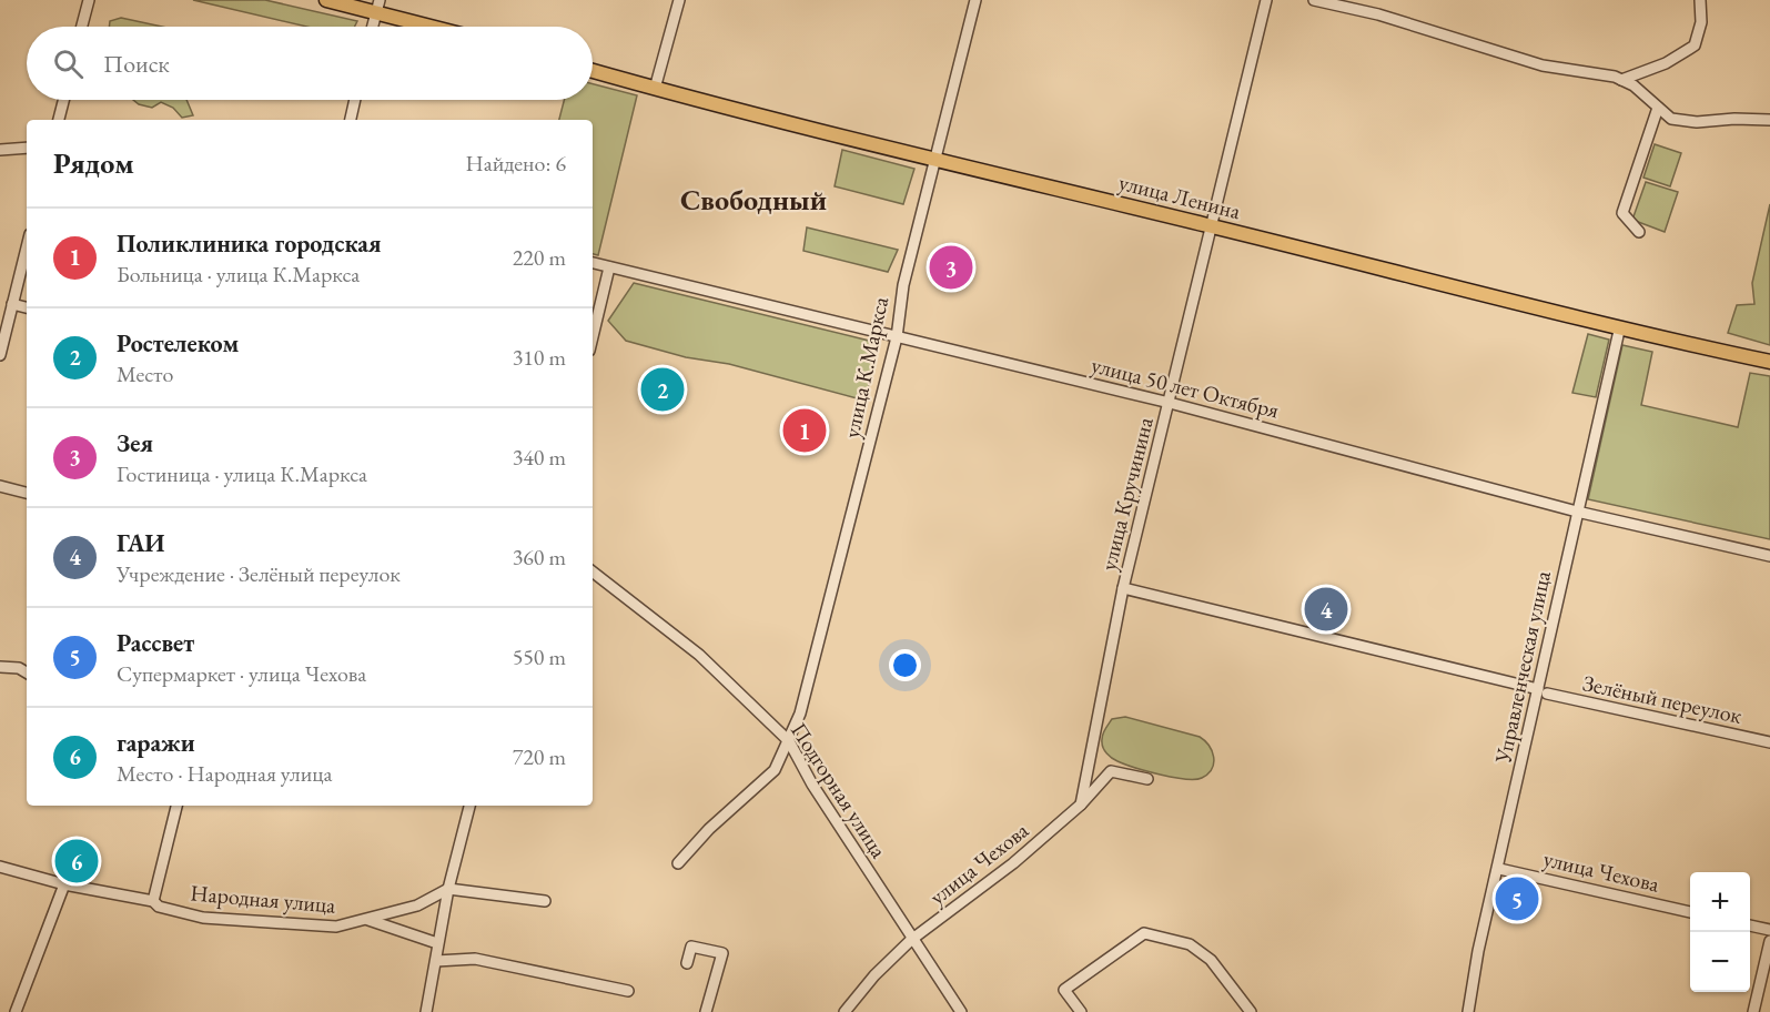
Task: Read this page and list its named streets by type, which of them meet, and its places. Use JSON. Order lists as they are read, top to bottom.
{
  "streets": {
    "main road": ["улица Ленина"],
    "street": [
      "улица К.Маркса",
      "улица 50 лет Октября",
      "улица Кручинина",
      "Управленческая улица",
      "Зелёный переулок",
      "Подгорная улица",
      "улица Чехова",
      "Народная улица"
    ]
  },
  "crossings": [
    ["улица Ленина", "улица К.Маркса"],
    ["улица Ленина", "улица Кручинина"],
    ["улица Ленина", "Управленческая улица"],
    ["улица К.Маркса", "улица 50 лет Октября"],
    ["улица К.Маркса", "Подгорная улица"],
    ["улица 50 лет Октября", "улица Кручинина"],
    ["улица 50 лет Октября", "Управленческая улица"],
    ["улица Кручинина", "Зелёный переулок"],
    ["улица Кручинина", "улица Чехова"],
    ["Управленческая улица", "Зелёный переулок"],
    ["Управленческая улица", "улица Чехова"],
    ["Подгорная улица", "улица Чехова"]
  ],
  "districts": ["Свободный"],
  "page": {
    "search": "Поиск",
    "heading": ["Рядом", "Найдено: 6"],
    "list": [
      {
        "mark": "1",
        "name": "Поликлиника городская",
        "note": "Больница · улица К.Маркса",
        "value": "220 m"
      },
      {
        "mark": "2",
        "name": "Ростелеком",
        "note": "Место",
        "value": "310 m"
      },
      {
        "mark": "3",
        "name": "Зея",
        "note": "Гостиница · улица К.Маркса",
        "value": "340 m"
      },
      {
        "mark": "4",
        "name": "ГАИ",
        "note": "Учреждение · Зелёный переулок",
        "value": "360 m"
      },
      {
        "mark": "5",
        "name": "Рассвет",
        "note": "Супермаркет · улица Чехова",
        "value": "550 m"
      },
      {
        "mark": "6",
        "name": "гаражи",
        "note": "Место · Народная улица",
        "value": "720 m"
      }
    ],
    "pins": [
      "3",
      "2",
      "1",
      "4",
      "6",
      "5"
    ],
    "map_buttons": ["+", "−"]
  }
}
